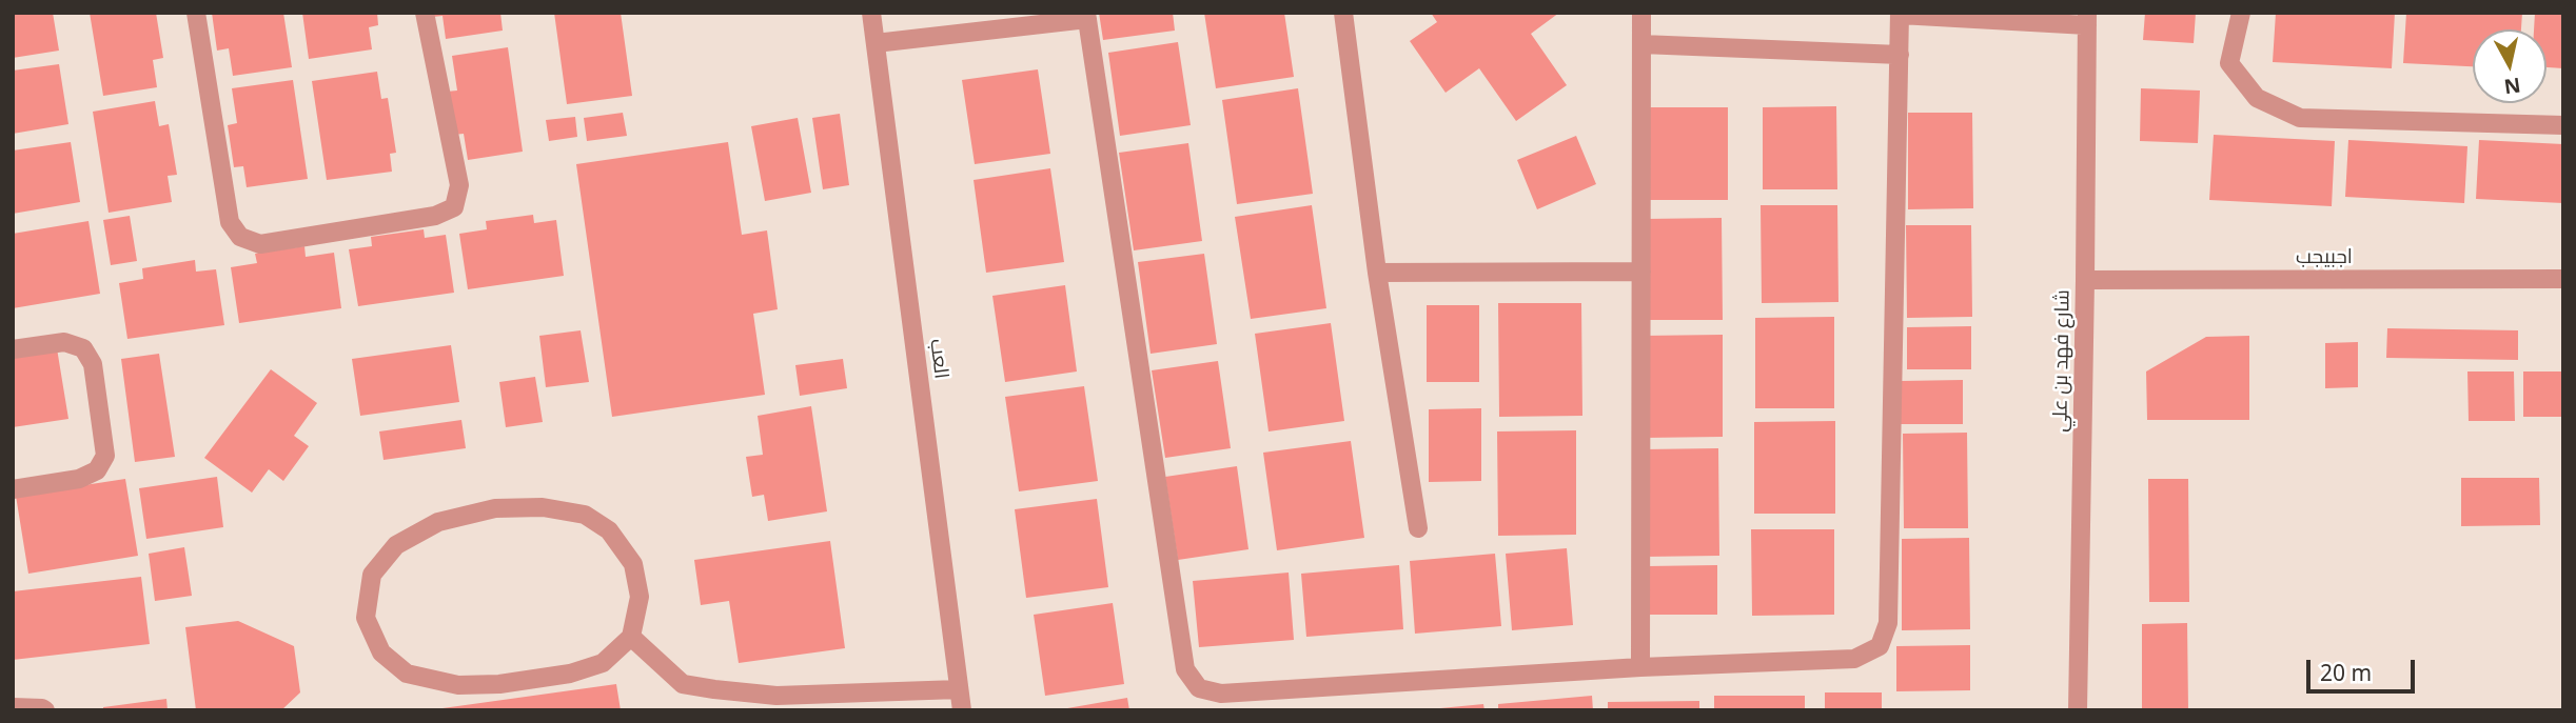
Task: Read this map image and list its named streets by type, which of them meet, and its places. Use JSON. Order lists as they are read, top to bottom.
{
  "streets": {
    "street": ["اجبيجب", "العب", "شارع فهد بن علي"]
  },
  "crossings": [
    ["اجبيجب", "شارع فهد بن علي"]
  ],
  "scale_bar": "20 m",
  "north": "bottom"
}
